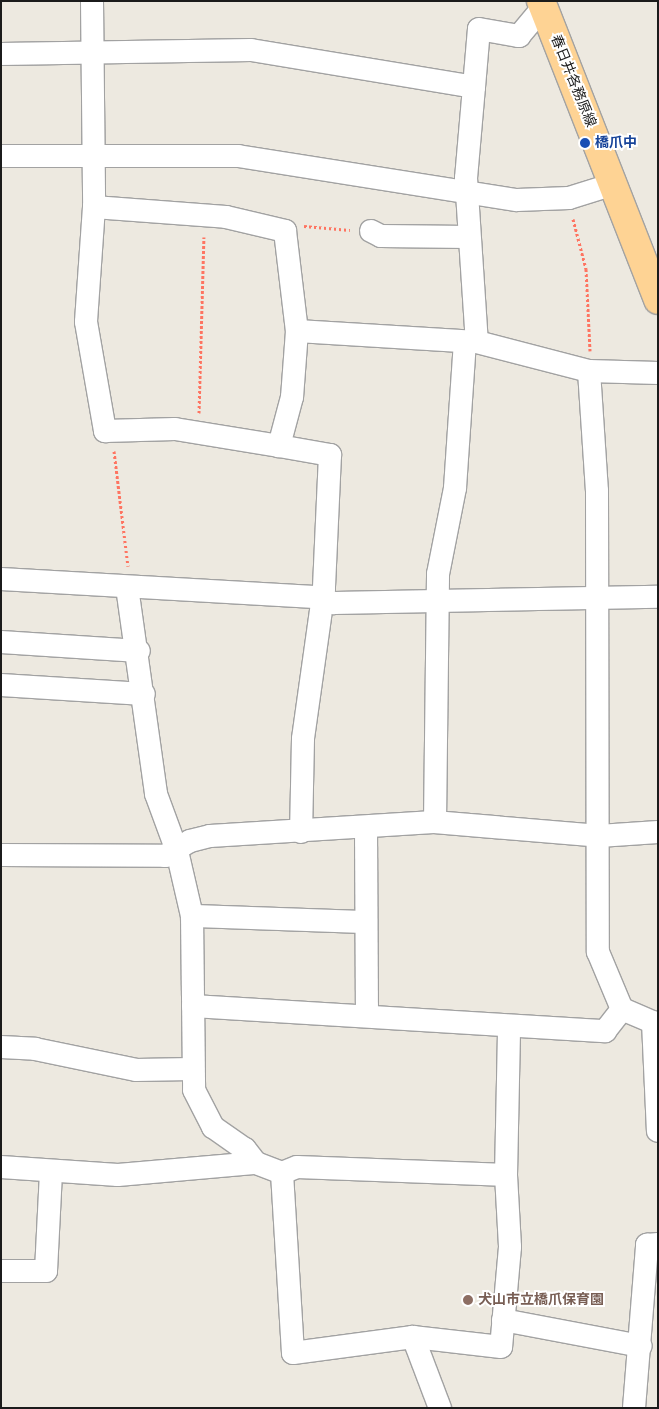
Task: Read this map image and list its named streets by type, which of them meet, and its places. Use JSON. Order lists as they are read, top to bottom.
{
  "streets": {
    "main road": ["春日井各務原線"]
  },
  "places": ["橋爪中", "犬山市立橋爪保育園"]
}
